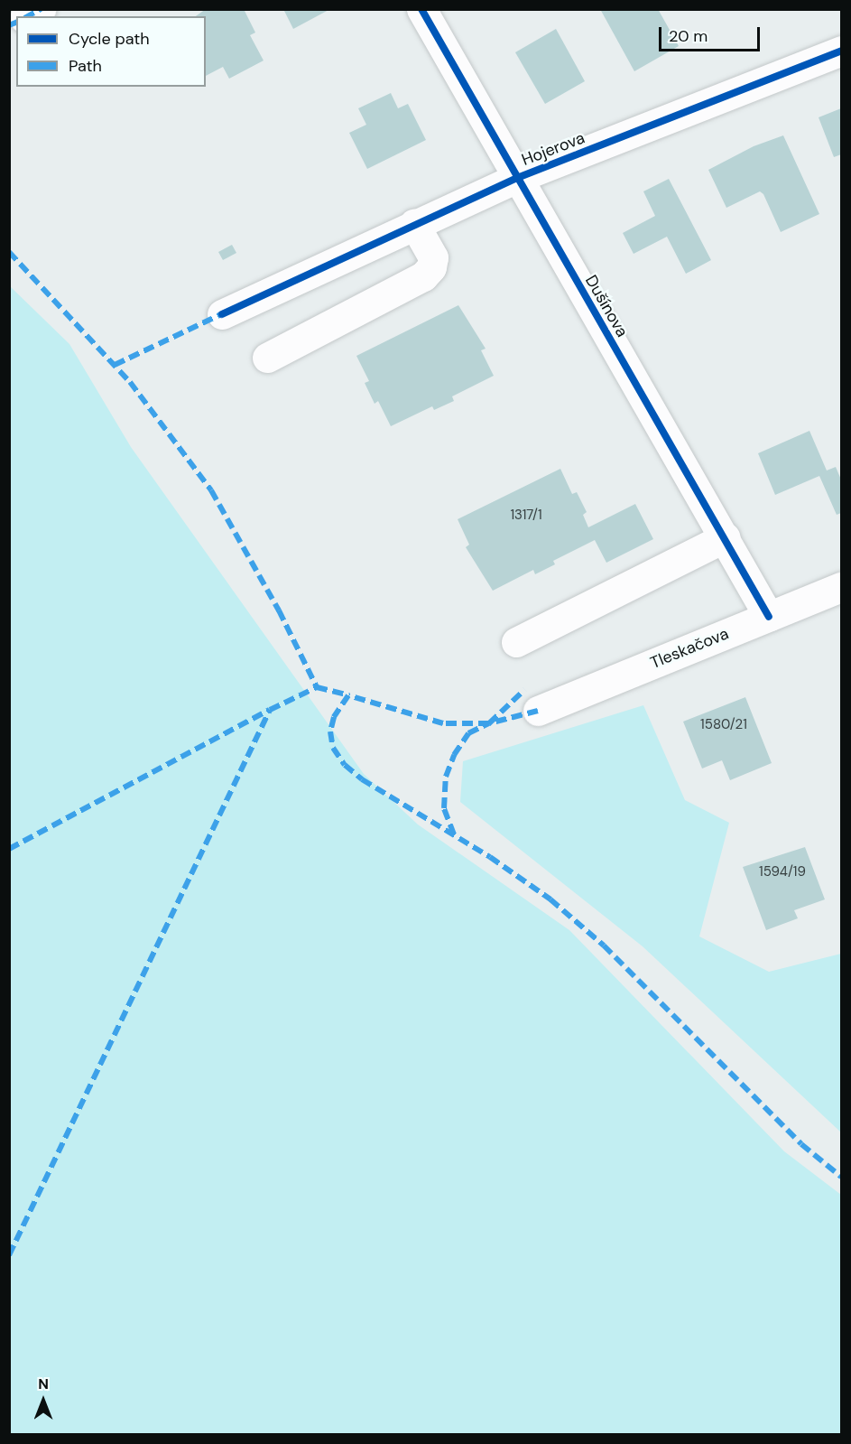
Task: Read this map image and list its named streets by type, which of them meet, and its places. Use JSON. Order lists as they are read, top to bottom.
{
  "streets": {
    "street": ["Hojerova", "Dušínova", "Tleskačova"]
  },
  "crossings": [
    ["Hojerova", "Dušínova"],
    ["Dušínova", "Tleskačova"]
  ],
  "house_numbers": ["1317/1", "1580/21", "1594/19"],
  "legend": ["Cycle path", "Path"],
  "scale_bar": "20 m",
  "north": "top"
}
